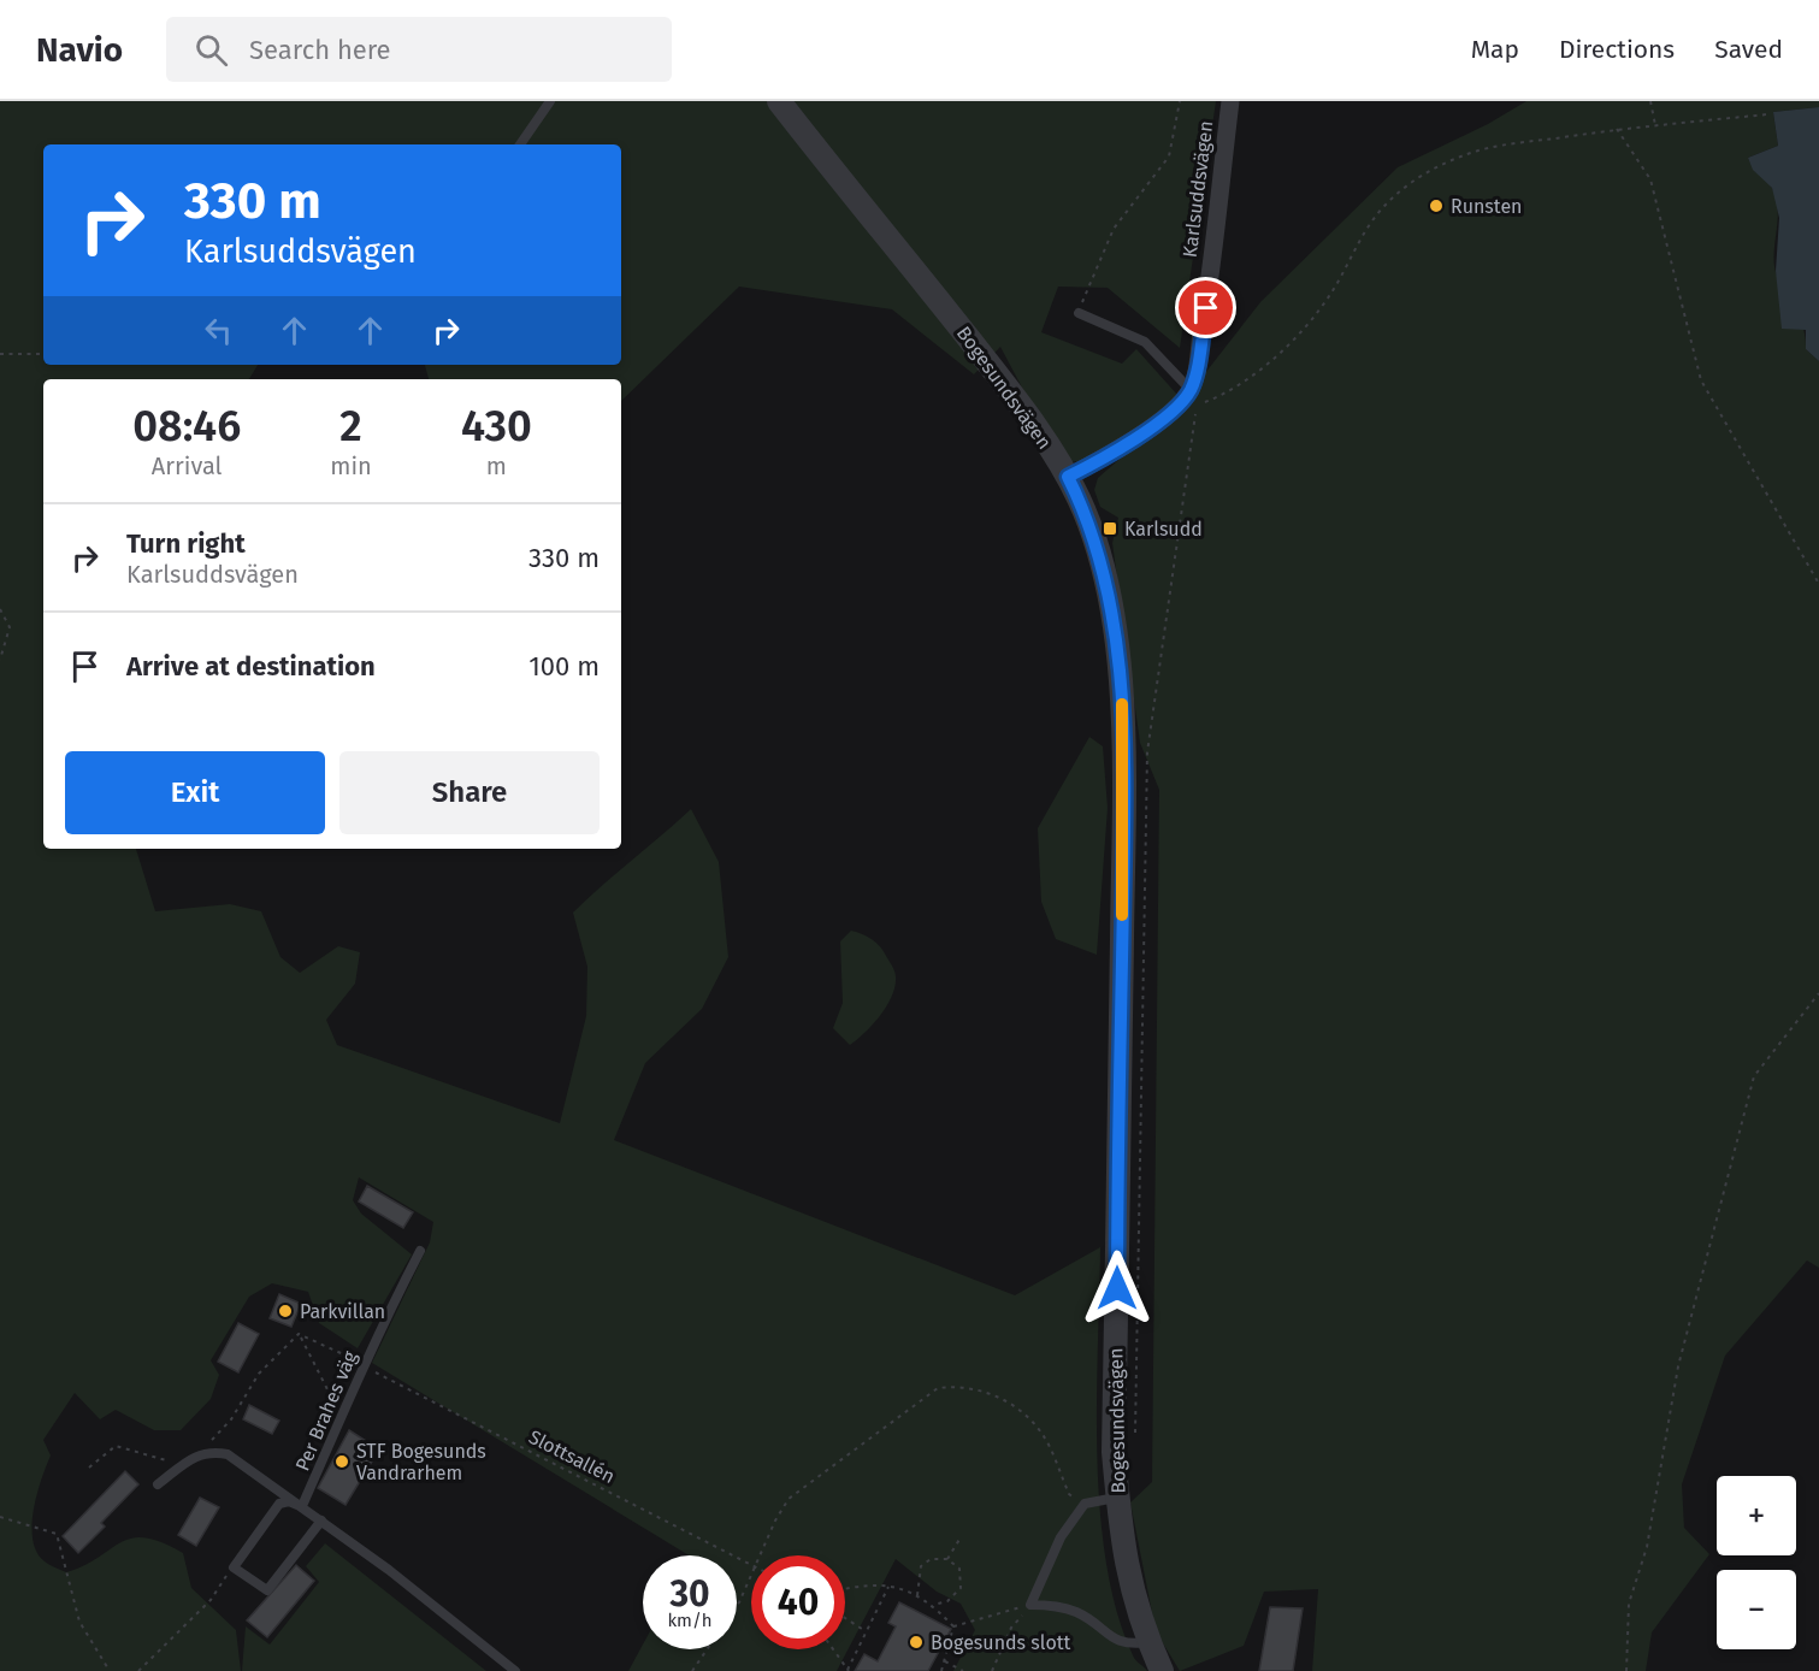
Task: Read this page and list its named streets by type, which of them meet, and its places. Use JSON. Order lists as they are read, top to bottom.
{
  "streets": {
    "street": ["Karlsuddsvägen", "Bogesundsvägen"],
    "lane": ["Per Brahes väg"],
    "path": ["Slottsallén"]
  },
  "crossings": [
    ["Per Brahes väg", "Slottsallén"]
  ],
  "places": {
    "other": [
      "Runsten",
      "Parkvillan",
      "STF Bogesunds Vandrarhem",
      "Bogesunds slott"
    ],
    "transit": ["Karlsudd"]
  },
  "page": {
    "header": "Navio",
    "search": "Search here",
    "nav": ["Map", "Directions", "Saved"],
    "turn": ["330 m", "Karlsuddsvägen"],
    "eta": [
      "08:46",
      "Arrival",
      "2",
      "min",
      "430",
      "m"
    ],
    "list": [
      {
        "name": "Turn right",
        "note": "Karlsuddsvägen",
        "value": "330 m"
      },
      {
        "name": "Arrive at destination",
        "value": "100 m"
      }
    ],
    "buttons": ["Exit", "Share"],
    "map_buttons": ["+", "−"],
    "speed": "30 km/h",
    "limit": "40"
  }
}
